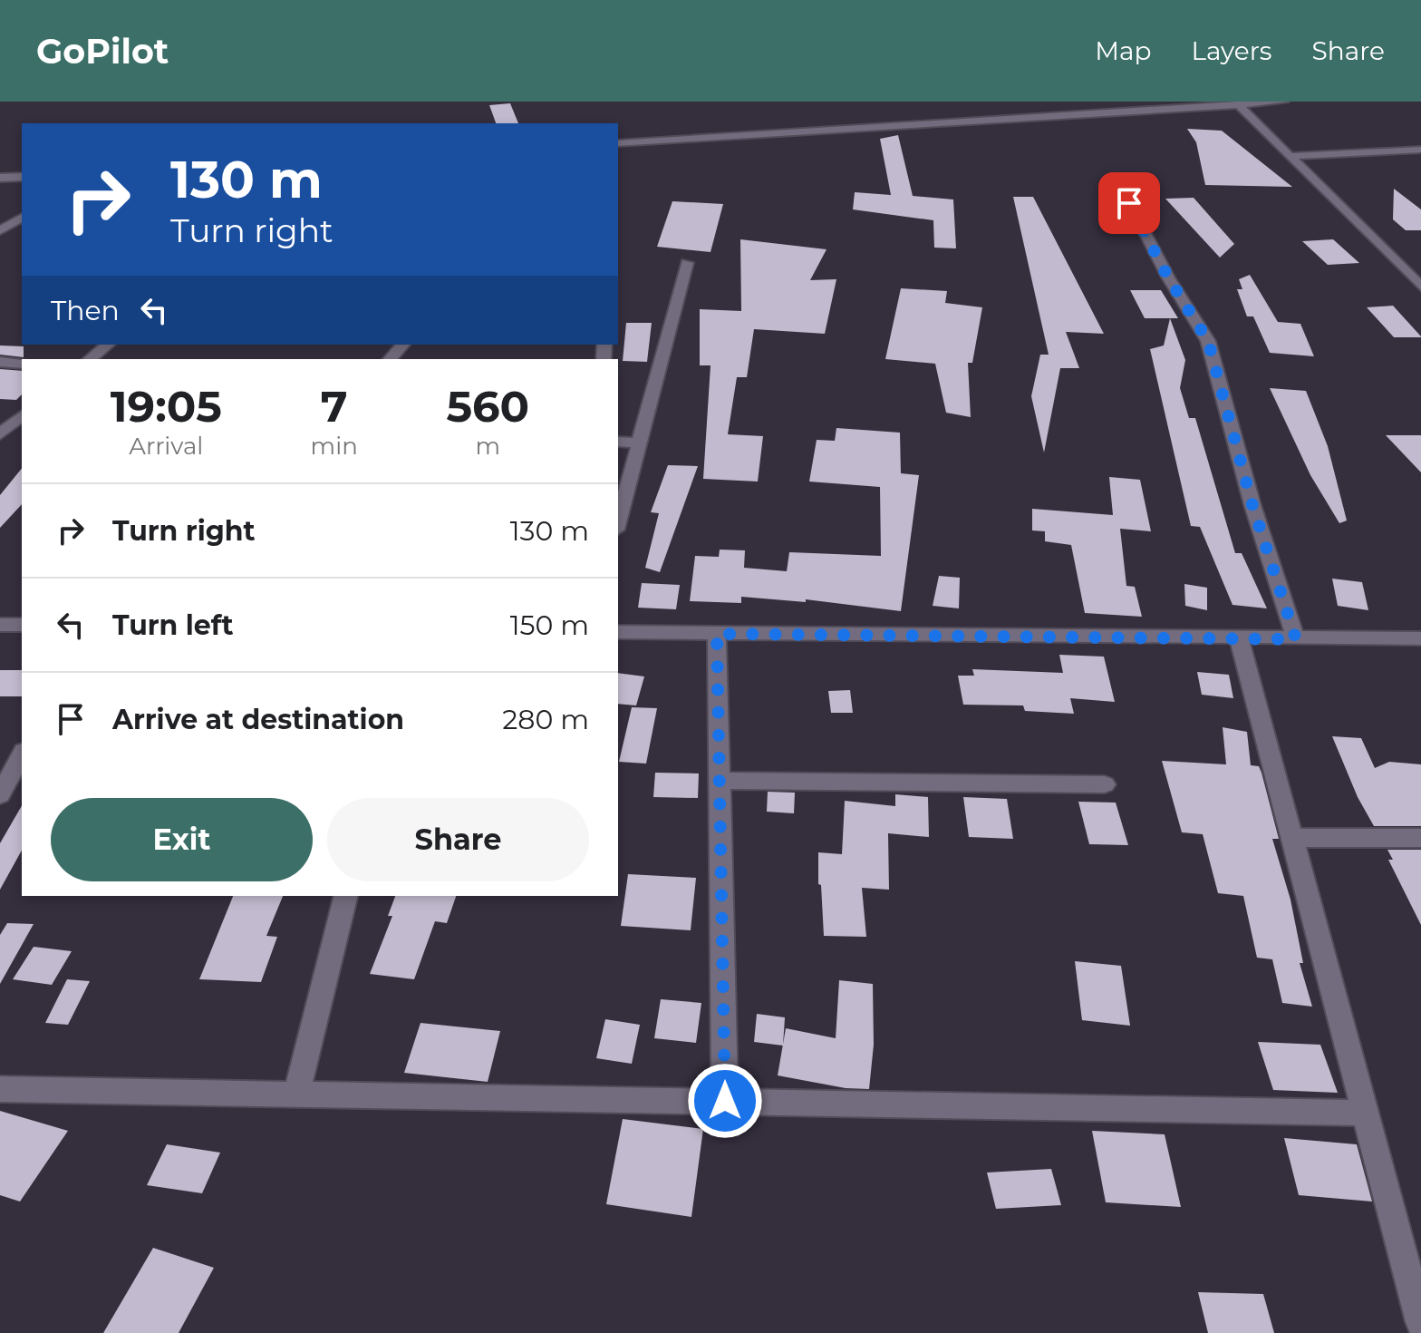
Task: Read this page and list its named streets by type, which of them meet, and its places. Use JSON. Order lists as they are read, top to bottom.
{
  "page": {
    "header": "GoPilot",
    "nav": ["Map", "Layers", "Share"],
    "turn": ["130 m", "Turn right"],
    "then": "Then",
    "eta": [
      "19:05",
      "Arrival",
      "7",
      "min",
      "560",
      "m"
    ],
    "list": [
      {
        "name": "Turn right",
        "value": "130 m"
      },
      {
        "name": "Turn left",
        "value": "150 m"
      },
      {
        "name": "Arrive at destination",
        "value": "280 m"
      }
    ],
    "buttons": ["Exit", "Share"]
  }
}
